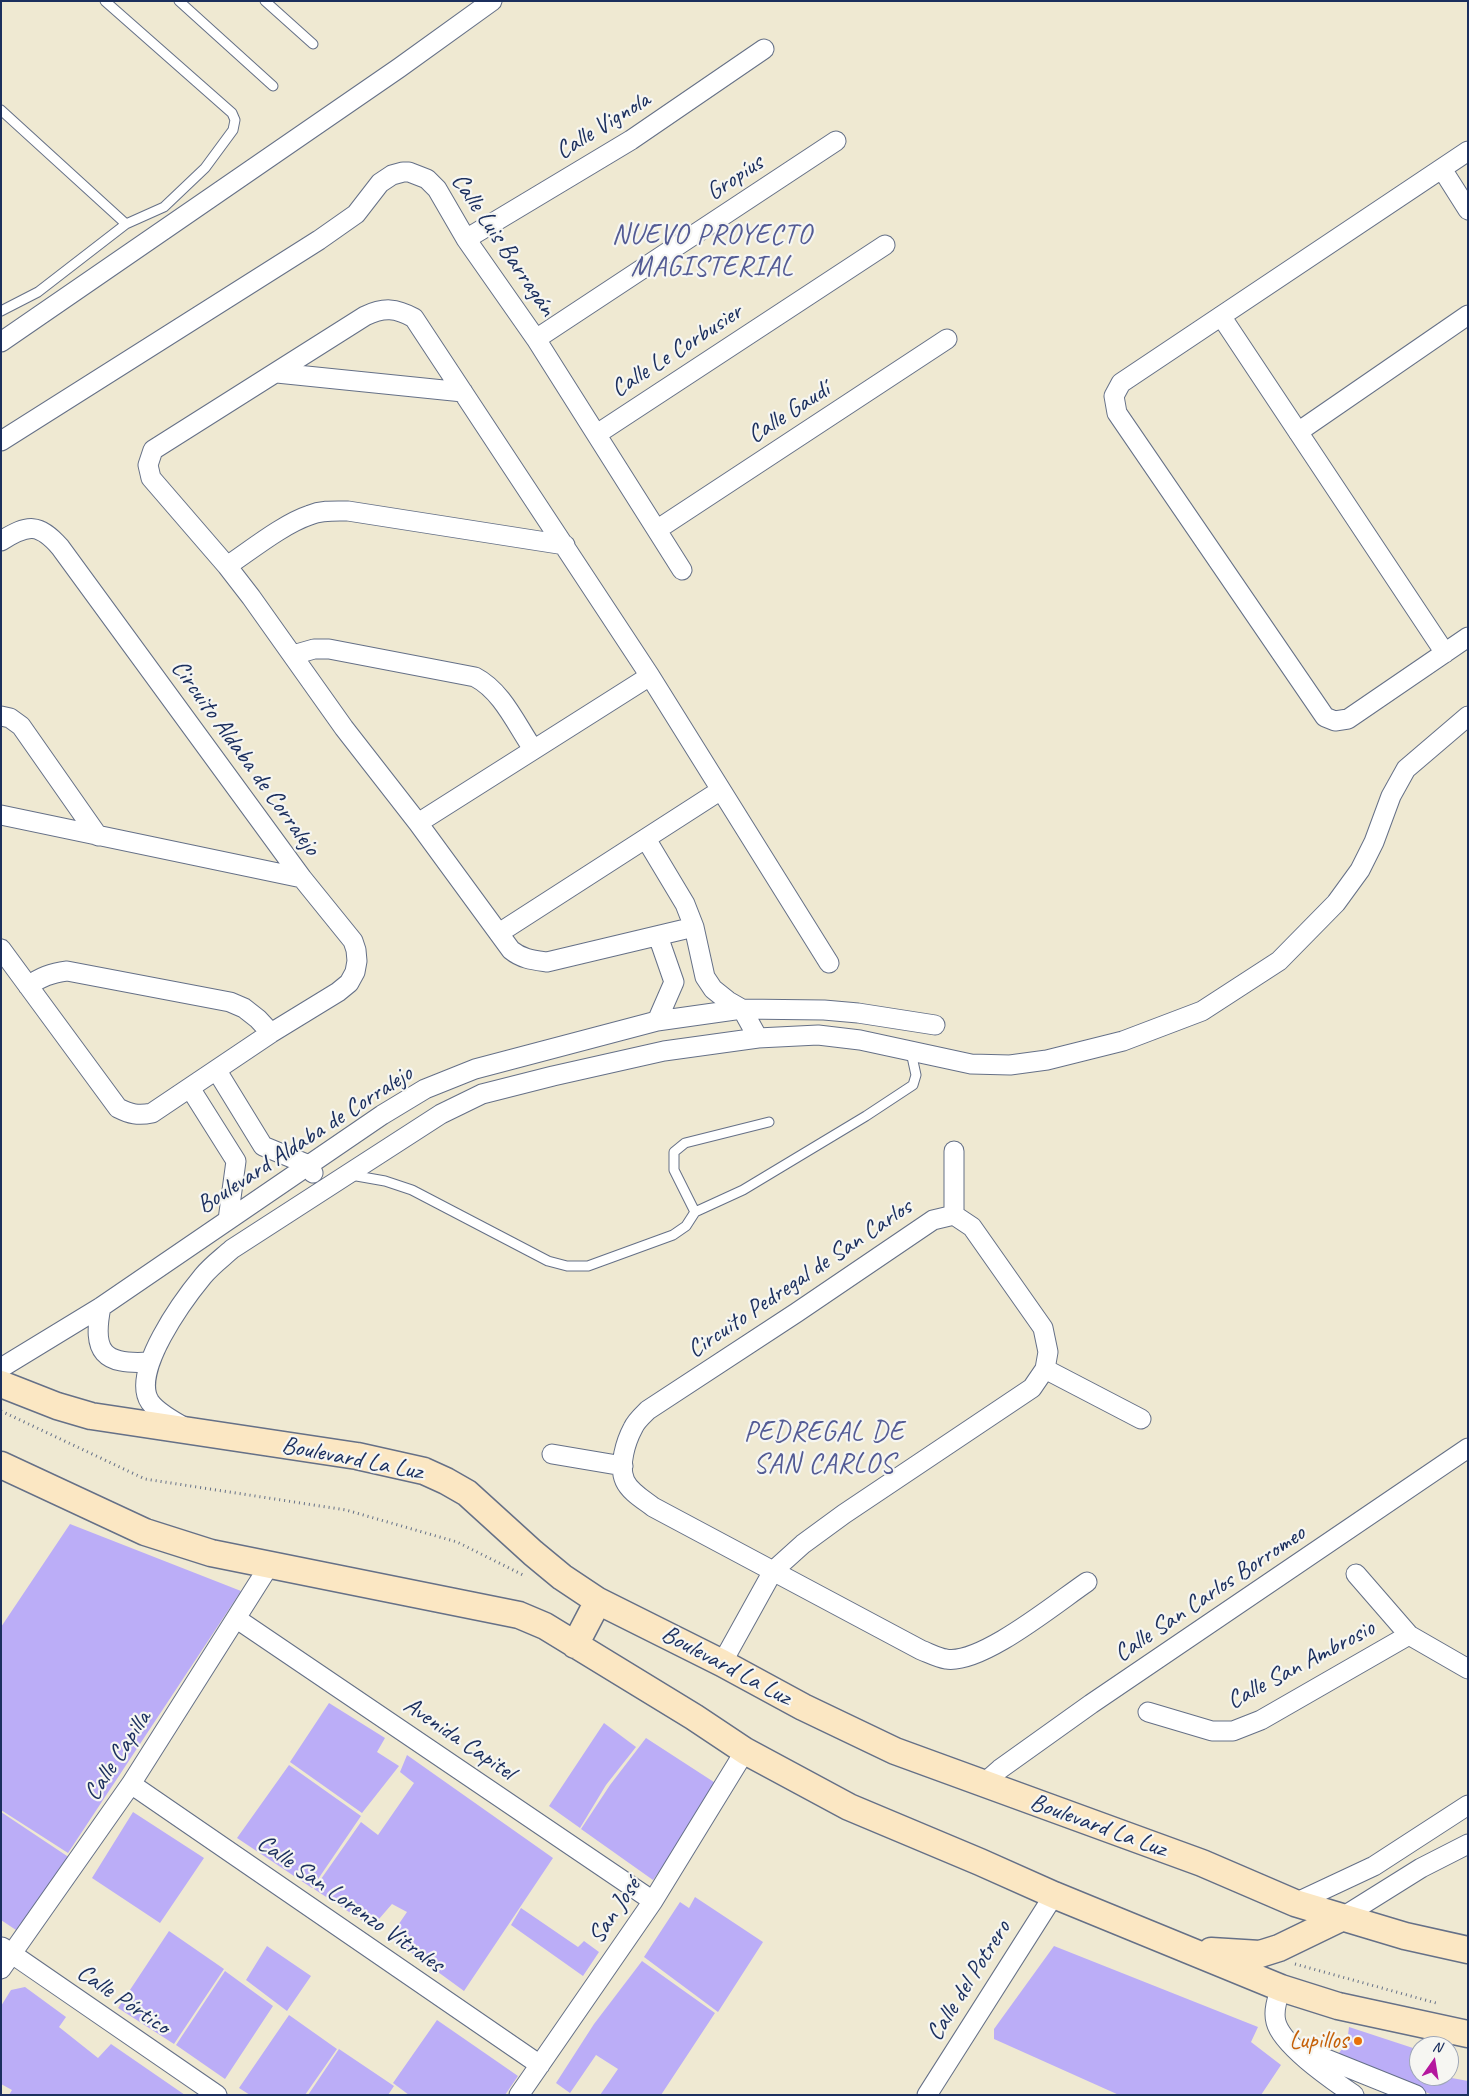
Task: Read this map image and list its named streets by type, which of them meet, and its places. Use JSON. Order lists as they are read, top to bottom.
{
  "streets": {
    "main road": ["Boulevard La Luz"],
    "street": [
      "Calle Vignola",
      "Gropíus",
      "Calle Luis Barragán",
      "Calle Le Corbusier",
      "Calle Gaudí",
      "Circuito Aldaba de Corralejo",
      "Boulevard Aldaba de Corralejo",
      "Circuito Pedregal de San Carlos",
      "Calle San Carlos Borromeo",
      "Calle San Ambrosio",
      "Avenida Capitel",
      "Calle Capilla",
      "Calle San Lorenzo Vitrales",
      "San José",
      "Calle del Potrero",
      "Calle Pórtico"
    ]
  },
  "crossings": [
    ["Calle Vignola", "Calle Luis Barragán"],
    ["Gropíus", "Calle Luis Barragán"],
    ["Calle Luis Barragán", "Calle Le Corbusier"],
    ["Calle Luis Barragán", "Calle Gaudí"],
    ["Boulevard Aldaba de Corralejo", "Boulevard La Luz"],
    ["Boulevard La Luz", "Calle San Carlos Borromeo"],
    ["Avenida Capitel", "Calle Capilla"],
    ["Avenida Capitel", "San José"],
    ["Calle Capilla", "Calle San Lorenzo Vitrales"],
    ["Calle Capilla", "Calle Pórtico"],
    ["Calle San Lorenzo Vitrales", "San José"]
  ],
  "districts": ["NUEVO PROYECTO MAGISTERIAL", "PEDREGAL DE SAN CARLOS"],
  "places": ["Lupillos"],
  "north": "top"
}
